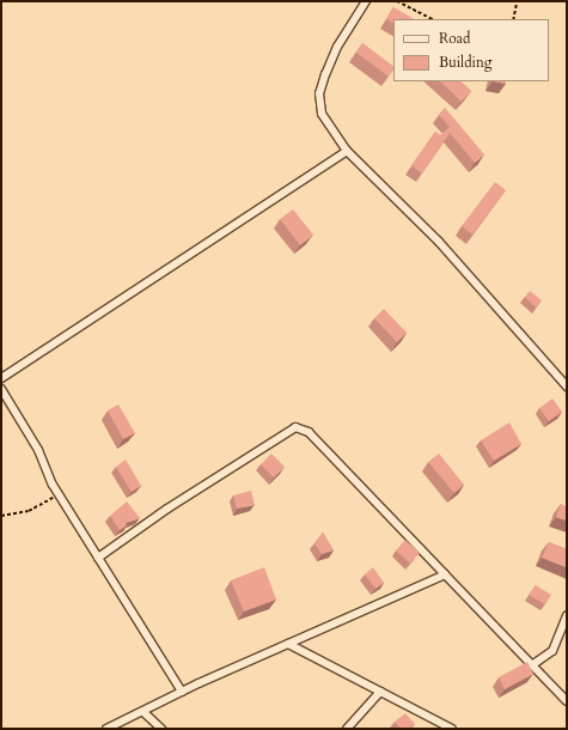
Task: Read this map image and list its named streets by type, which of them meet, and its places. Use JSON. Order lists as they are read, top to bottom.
{
  "legend": ["Road", "Building"]
}
